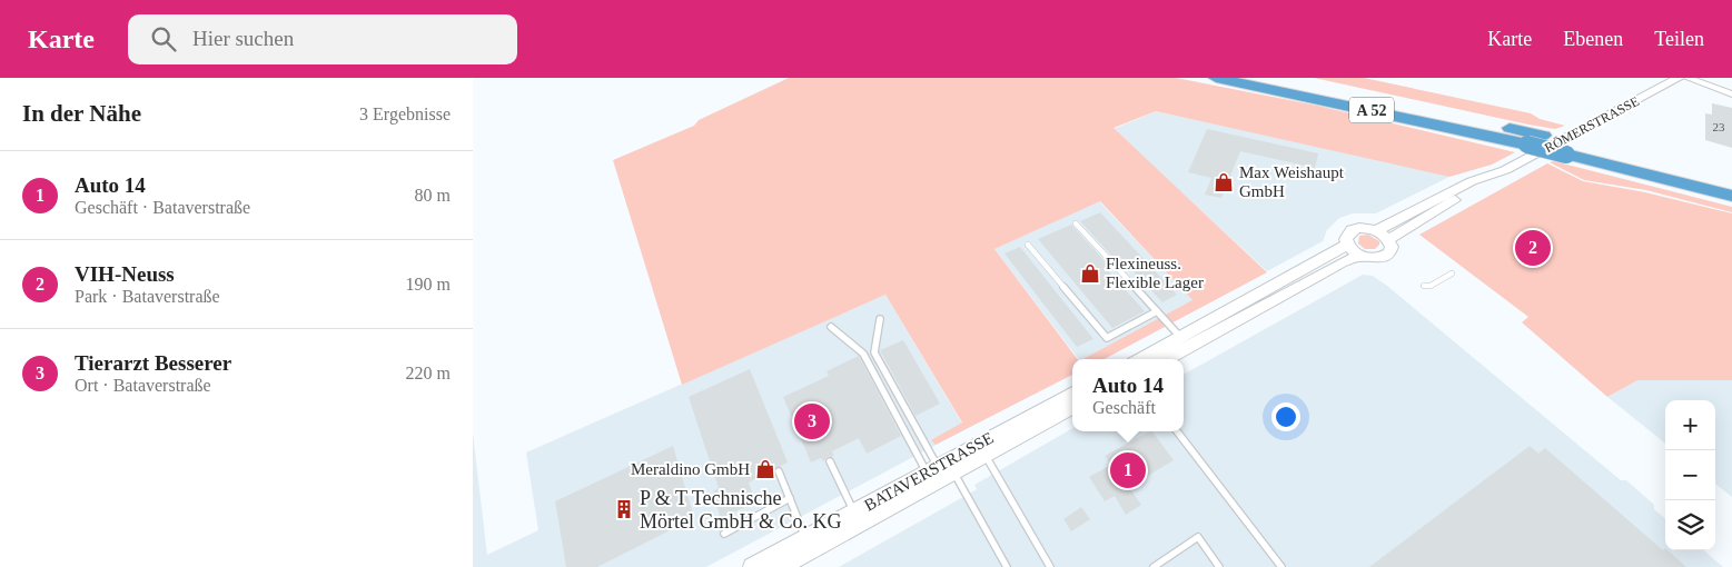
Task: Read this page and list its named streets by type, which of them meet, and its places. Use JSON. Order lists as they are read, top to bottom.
{
  "streets": {
    "highway": ["A 52"],
    "street": ["RÖMERSTRASSE", "BATAVERSTRASSE"]
  },
  "crossings": [
    ["A 52", "RÖMERSTRASSE"]
  ],
  "places": {
    "shop": ["Max Weishaupt GmbH", "Flexineuss. Flexible Lager", "Meraldino GmbH"],
    "building": ["P & T Technische Mörtel GmbH & Co. KG"]
  },
  "house_numbers": ["23"],
  "page": {
    "header": "Karte",
    "search": "Hier suchen",
    "nav": ["Karte", "Ebenen", "Teilen"],
    "heading": ["In der Nähe", "3 Ergebnisse"],
    "list": [
      {
        "mark": "1",
        "name": "Auto 14",
        "note": "Geschäft · Bataverstraße",
        "value": "80 m"
      },
      {
        "mark": "2",
        "name": "VIH-Neuss",
        "note": "Park · Bataverstraße",
        "value": "190 m"
      },
      {
        "mark": "3",
        "name": "Tierarzt Besserer",
        "note": "Ort · Bataverstraße",
        "value": "220 m"
      }
    ],
    "pins": ["2", "3", "1"],
    "popup": ["Auto 14", "Geschäft"],
    "map_buttons": ["+", "−"]
  }
}
